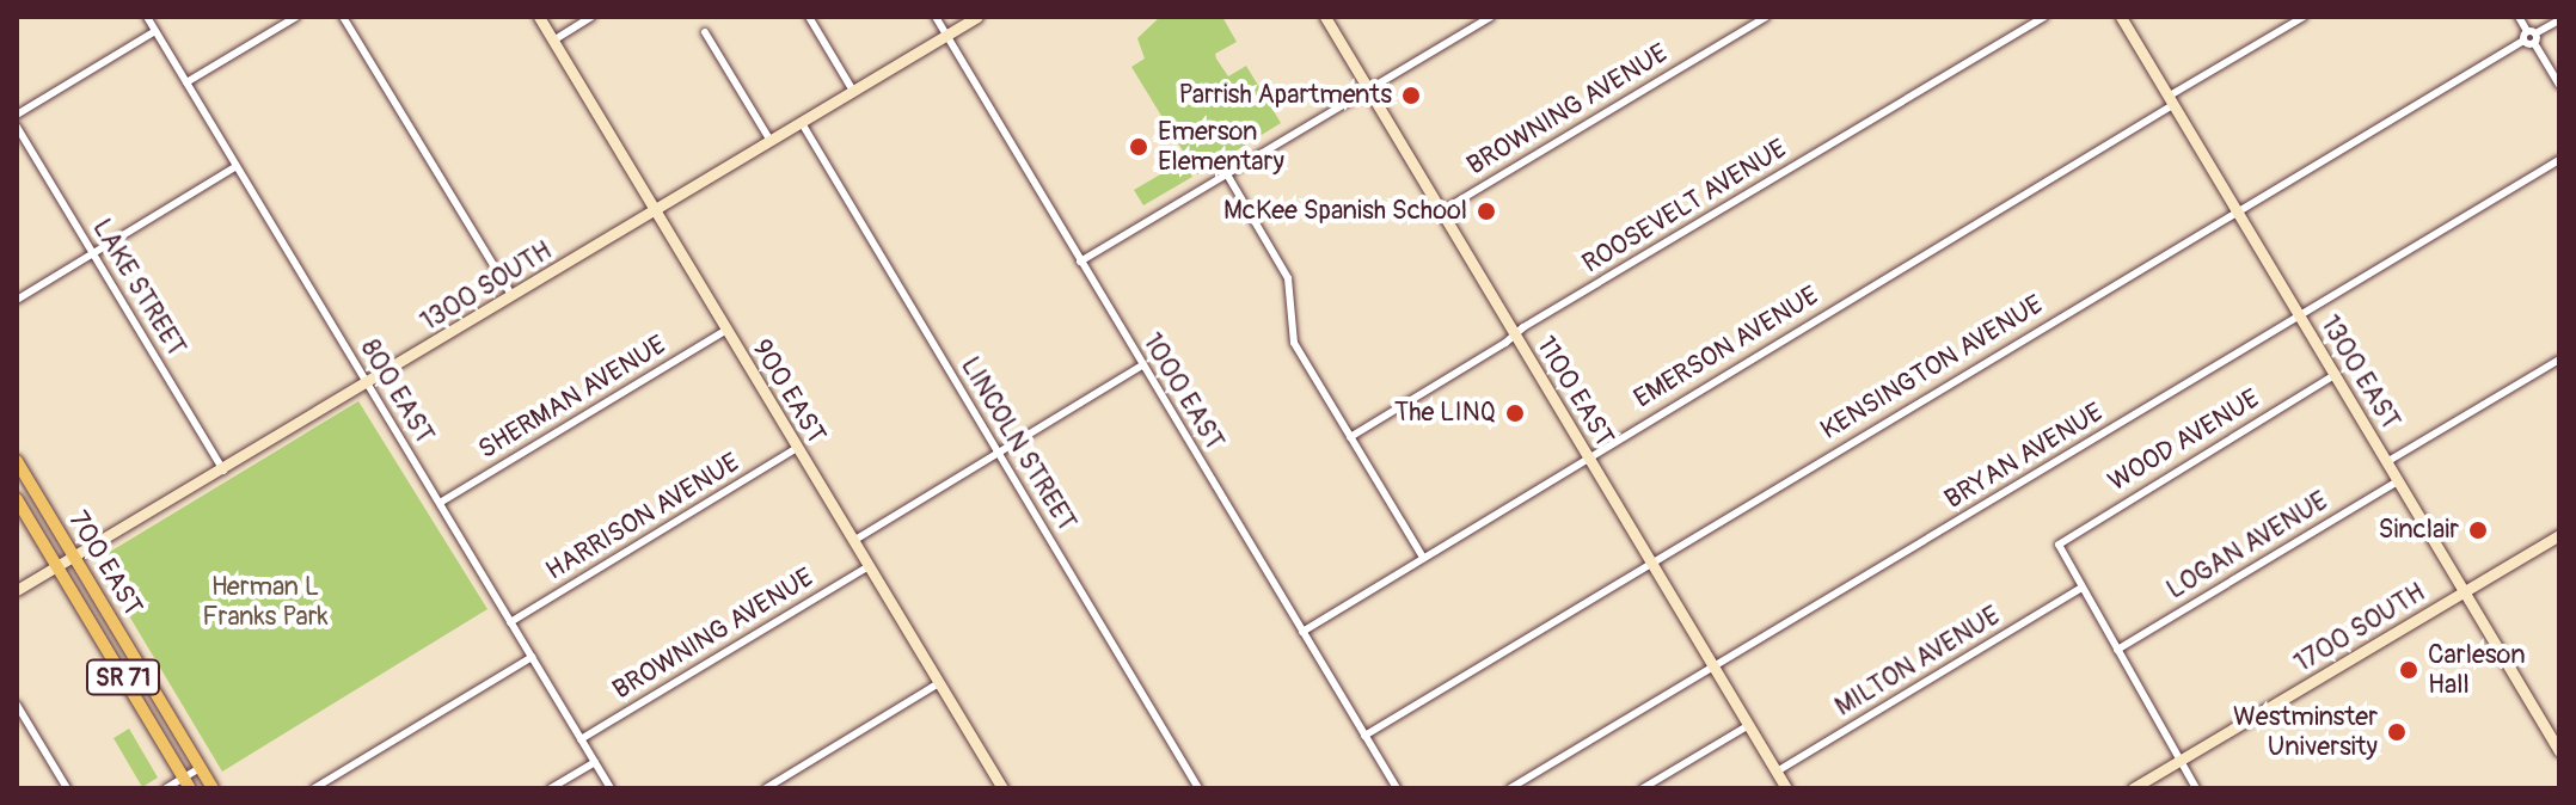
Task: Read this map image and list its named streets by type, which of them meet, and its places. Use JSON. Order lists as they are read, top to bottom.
{
  "streets": {
    "main road": ["700 EAST", "SR 71"],
    "street": [
      "BROWNING AVENUE",
      "ROOSEVELT AVENUE",
      "1300 SOUTH",
      "LAKE STREET",
      "EMERSON AVENUE",
      "KENSINGTON AVENUE",
      "1300 EAST",
      "800 EAST",
      "900 EAST",
      "1000 EAST",
      "1100 EAST",
      "SHERMAN AVENUE",
      "WOOD AVENUE",
      "LINCOLN STREET",
      "BRYAN AVENUE",
      "HARRISON AVENUE",
      "LOGAN AVENUE",
      "1700 SOUTH",
      "MILTON AVENUE"
    ]
  },
  "crossings": [
    ["BROWNING AVENUE", "800 EAST"],
    ["BROWNING AVENUE", "900 EAST"],
    ["BROWNING AVENUE", "1100 EAST"],
    ["ROOSEVELT AVENUE", "1100 EAST"],
    ["1300 SOUTH", "LAKE STREET"],
    ["1300 SOUTH", "800 EAST"],
    ["1300 SOUTH", "900 EAST"],
    ["1300 SOUTH", "1000 EAST"],
    ["1300 SOUTH", "LINCOLN STREET"],
    ["1300 SOUTH", "700 EAST"],
    ["EMERSON AVENUE", "1300 EAST"],
    ["EMERSON AVENUE", "1000 EAST"],
    ["EMERSON AVENUE", "1100 EAST"],
    ["KENSINGTON AVENUE", "1300 EAST"],
    ["KENSINGTON AVENUE", "1000 EAST"],
    ["KENSINGTON AVENUE", "1100 EAST"],
    ["1300 EAST", "WOOD AVENUE"],
    ["1300 EAST", "BRYAN AVENUE"],
    ["1300 EAST", "LOGAN AVENUE"],
    ["1300 EAST", "1700 SOUTH"],
    ["800 EAST", "SHERMAN AVENUE"],
    ["800 EAST", "HARRISON AVENUE"],
    ["900 EAST", "SHERMAN AVENUE"],
    ["900 EAST", "HARRISON AVENUE"],
    ["1100 EAST", "BRYAN AVENUE"],
    ["1100 EAST", "MILTON AVENUE"],
    ["WOOD AVENUE", "MILTON AVENUE"]
  ],
  "parks": ["Herman L Franks Park"],
  "places": [
    "Parrish Apartments",
    "Emerson Elementary",
    "McKee Spanish School",
    "The LINQ",
    "Sinclair",
    "Carleson Hall",
    "Westminster University"
  ]
}
